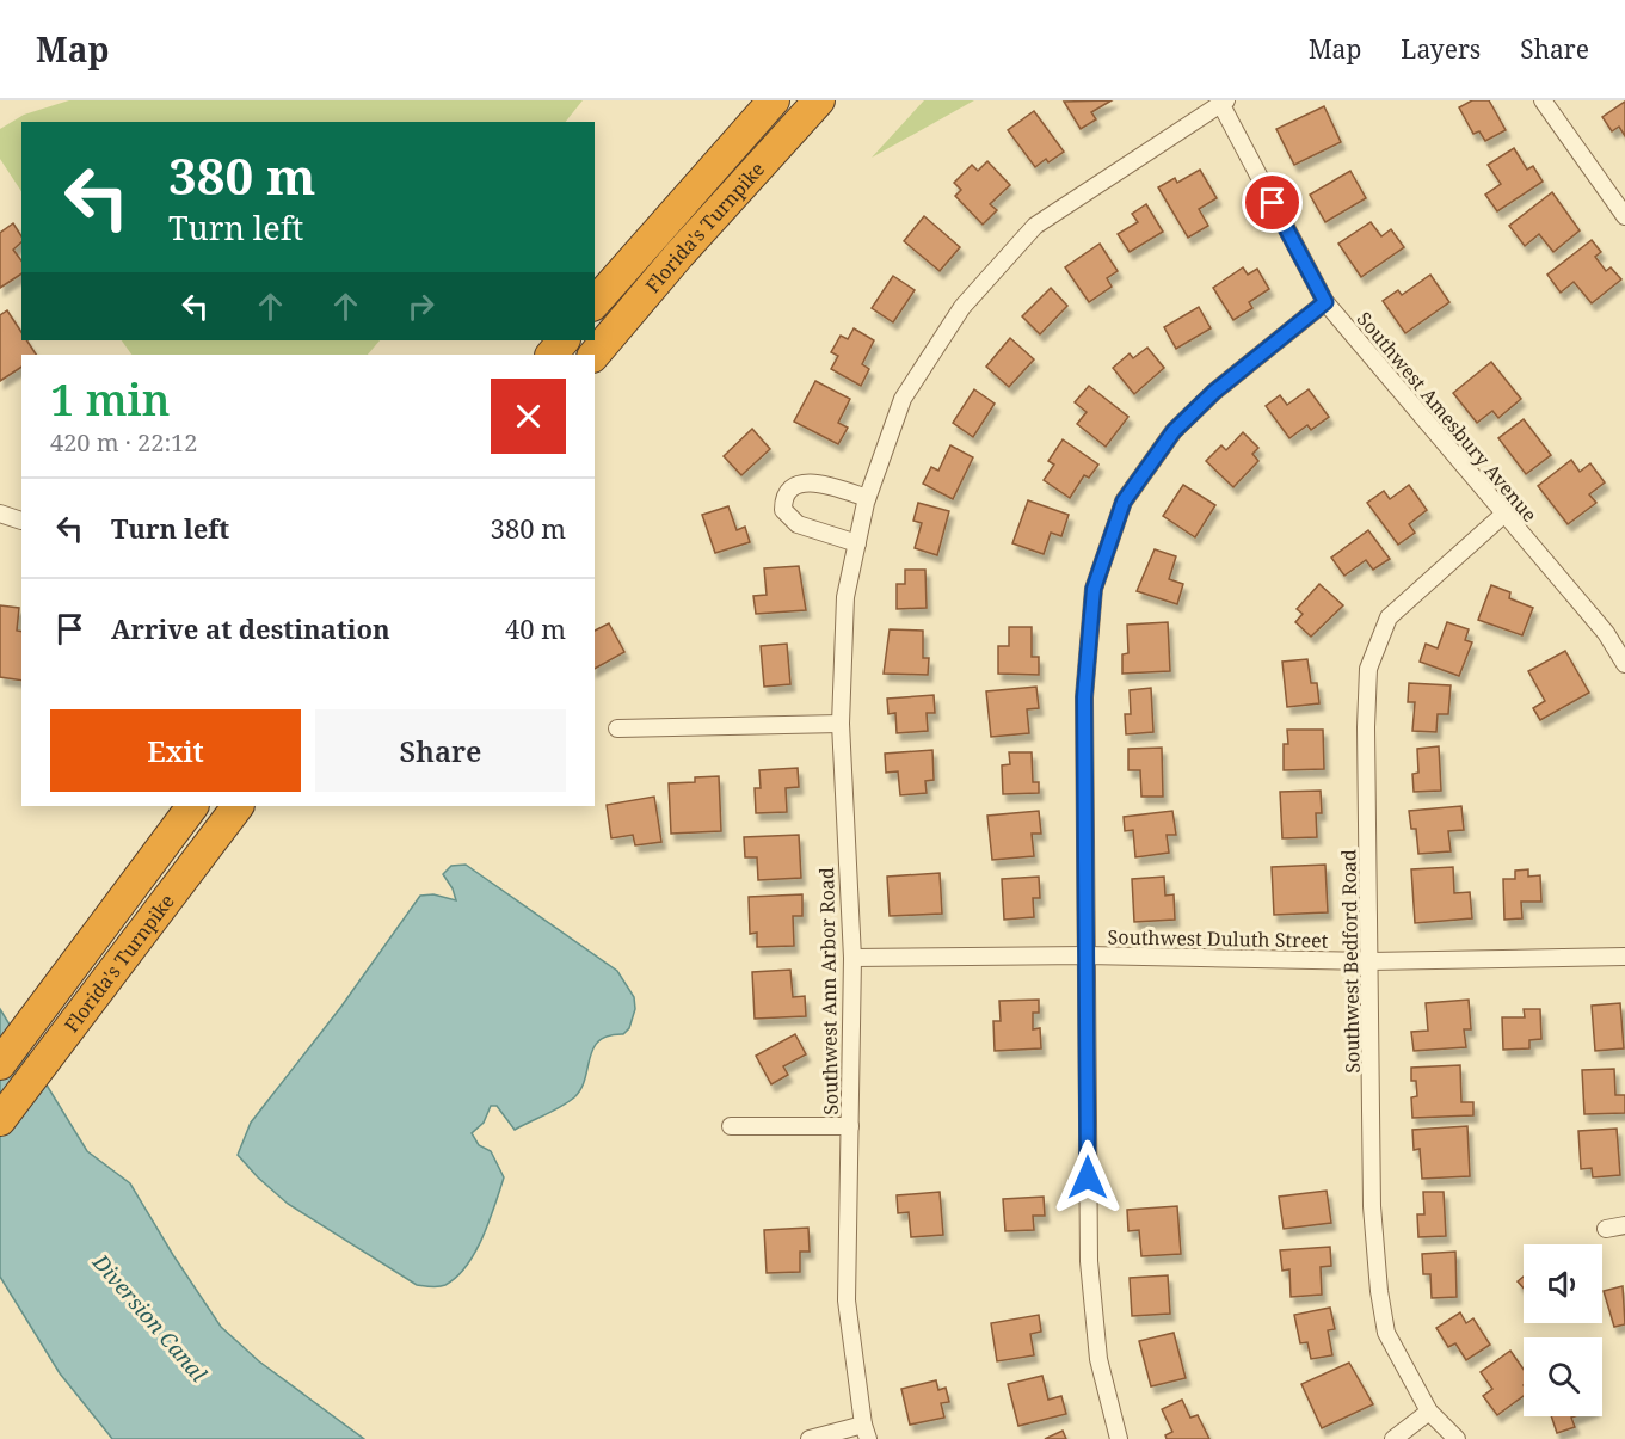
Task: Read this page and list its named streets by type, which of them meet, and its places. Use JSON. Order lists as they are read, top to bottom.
{
  "streets": {
    "highway": ["Florida's Turnpike"],
    "street": [
      "Southwest Amesbury Avenue",
      "Southwest Duluth Street",
      "Southwest Bedford Road",
      "Southwest Ann Arbor Road"
    ]
  },
  "crossings": [
    ["Southwest Amesbury Avenue", "Southwest Bedford Road"],
    ["Southwest Amesbury Avenue", "Southwest Ann Arbor Road"],
    ["Southwest Duluth Street", "Southwest Bedford Road"],
    ["Southwest Duluth Street", "Southwest Ann Arbor Road"]
  ],
  "water": ["Diversion Canal"],
  "page": {
    "header": "Map",
    "nav": ["Map", "Layers", "Share"],
    "turn": ["380 m", "Turn left"],
    "heading": ["1 min", "420 m · 22:12"],
    "list": [
      {
        "name": "Turn left",
        "value": "380 m"
      },
      {
        "name": "Arrive at destination",
        "value": "40 m"
      }
    ],
    "buttons": ["Exit", "Share"]
  }
}
